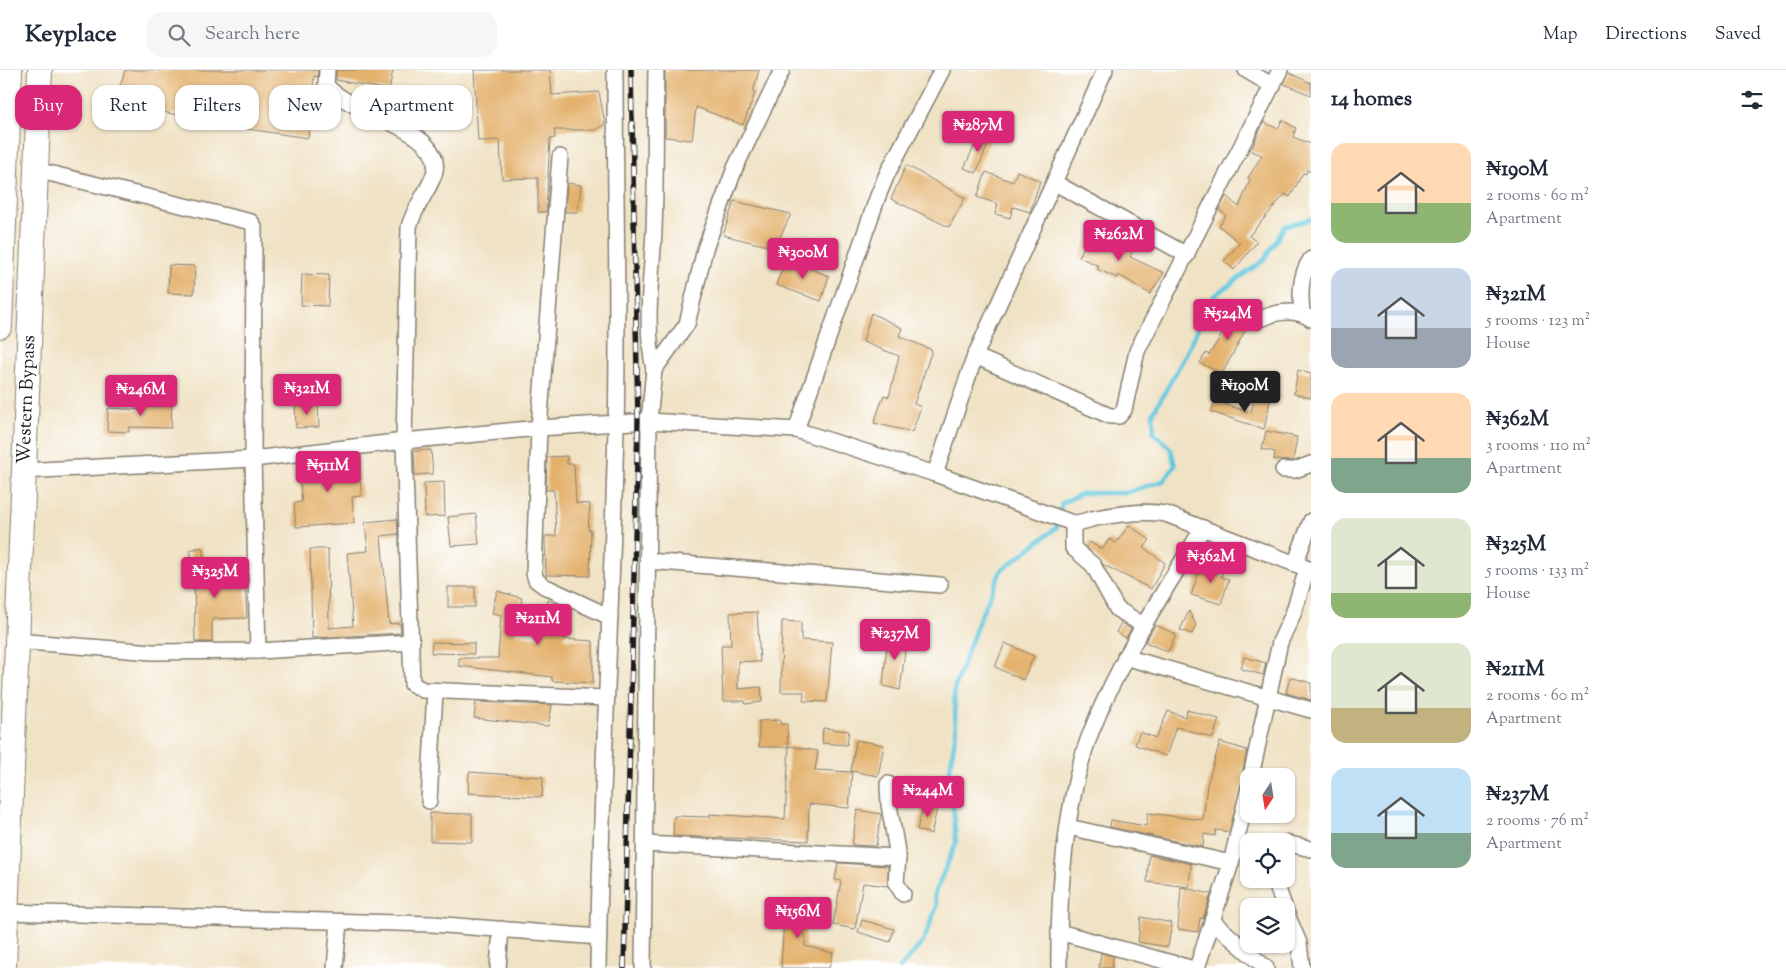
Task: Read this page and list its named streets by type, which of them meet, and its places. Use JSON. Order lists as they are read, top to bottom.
{
  "streets": {
    "main road": ["Western Bypass"]
  },
  "north": "bottom",
  "page": {
    "header": "Keyplace",
    "search": "Search here",
    "nav": ["Map", "Directions", "Saved"],
    "heading": "14 homes",
    "chip": [
      "Buy",
      "Rent",
      "Filters",
      "New",
      "Apartment"
    ],
    "price": [
      "₦287M",
      "₦262M",
      "₦300M",
      "₦524M",
      "₦190M",
      "₦321M",
      "₦246M",
      "₦511M",
      "₦362M",
      "₦325M",
      "₦211M",
      "₦237M",
      "₦244M",
      "₦156M"
    ],
    "list": [
      {
        "name": "₦190M",
        "note": "2 rooms · 60 m² · Apartment"
      },
      {
        "name": "₦321M",
        "note": "5 rooms · 123 m² · House"
      },
      {
        "name": "₦362M",
        "note": "3 rooms · 110 m² · Apartment"
      },
      {
        "name": "₦325M",
        "note": "5 rooms · 133 m² · House"
      },
      {
        "name": "₦211M",
        "note": "2 rooms · 60 m² · Apartment"
      },
      {
        "name": "₦237M",
        "note": "2 rooms · 76 m² · Apartment"
      }
    ]
  }
}
